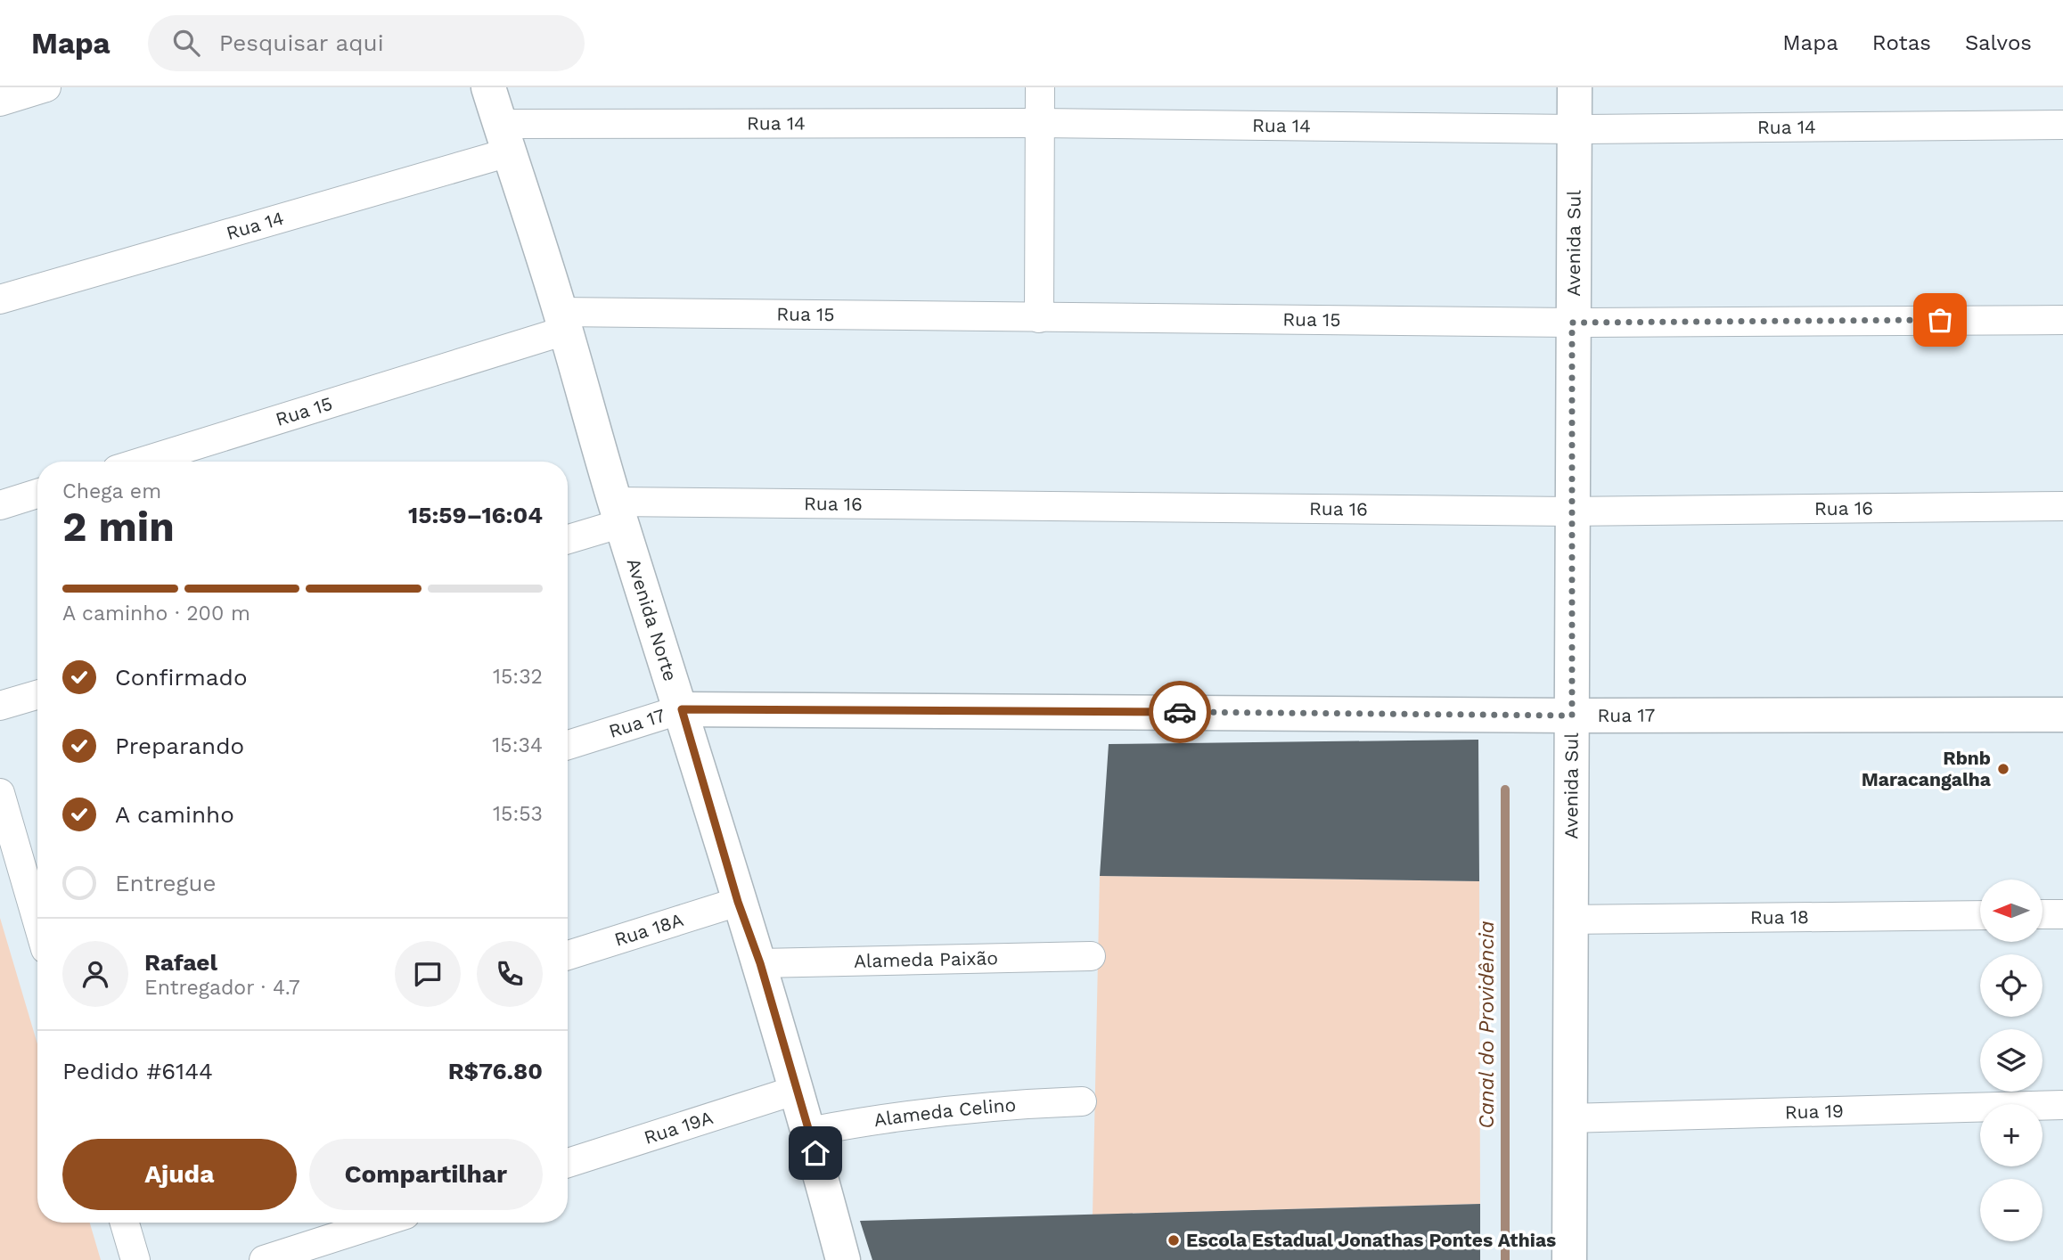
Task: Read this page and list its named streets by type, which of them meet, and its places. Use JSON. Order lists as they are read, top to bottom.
{
  "streets": {
    "street": [
      "Rua 14",
      "Avenida Sul",
      "Rua 15",
      "Rua 16",
      "Avenida Norte",
      "Rua 17",
      "Rua 18",
      "Rua 18A",
      "Alameda Paixão",
      "Alameda Celino",
      "Rua 19",
      "Rua 19A"
    ]
  },
  "crossings": [
    ["Rua 14", "Avenida Sul"],
    ["Rua 14", "Avenida Norte"],
    ["Avenida Sul", "Rua 15"],
    ["Avenida Sul", "Rua 16"],
    ["Avenida Sul", "Rua 17"],
    ["Avenida Sul", "Rua 18"],
    ["Avenida Sul", "Rua 19"],
    ["Rua 15", "Avenida Norte"],
    ["Rua 16", "Avenida Norte"],
    ["Avenida Norte", "Rua 17"],
    ["Avenida Norte", "Rua 18A"],
    ["Avenida Norte", "Alameda Paixão"],
    ["Avenida Norte", "Alameda Celino"],
    ["Avenida Norte", "Rua 19A"]
  ],
  "water": ["Canal do Providência"],
  "places": ["Rbnb Maracangalha", "Escola Estadual Jonathas Pontes Athias"],
  "north": "left",
  "page": {
    "header": "Mapa",
    "search": "Pesquisar aqui",
    "nav": ["Mapa", "Rotas", "Salvos"],
    "heading": ["2 min", "Chega em", "15:59–16:04"],
    "panel": [
      "Rafael",
      "Entregador · 4.7",
      "Pedido #6144",
      "R$76.80"
    ],
    "bar": "A caminho · 200 m",
    "list": [
      ["Confirmado", "15:32"],
      ["Preparando", "15:34"],
      ["A caminho", "15:53"],
      "Entregue"
    ],
    "map_buttons": ["+", "−"],
    "buttons": ["Ajuda", "Compartilhar"]
  }
}
